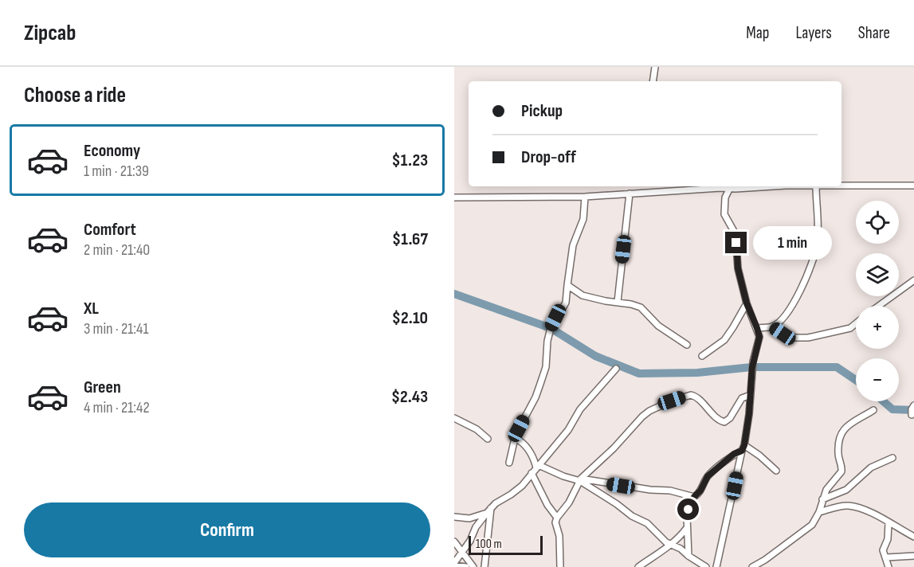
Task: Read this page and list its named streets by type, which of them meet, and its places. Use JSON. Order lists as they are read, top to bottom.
{
  "scale_bar": "100 m",
  "page": {
    "header": "Zipcab",
    "nav": ["Map", "Layers", "Share"],
    "heading": "Choose a ride",
    "banner": ["Pickup", "Drop-off"],
    "list": [
      {
        "name": "Economy",
        "note": "1 min · 21:39",
        "value": "$1.23"
      },
      {
        "name": "Comfort",
        "note": "2 min · 21:40",
        "value": "$1.67"
      },
      {
        "name": "XL",
        "note": "3 min · 21:41",
        "value": "$2.10"
      },
      {
        "name": "Green",
        "note": "4 min · 21:42",
        "value": "$2.43"
      }
    ],
    "map_buttons": ["+", "−"],
    "bubble": "1 min",
    "buttons": "Confirm",
    "scale": "100 m"
  }
}
